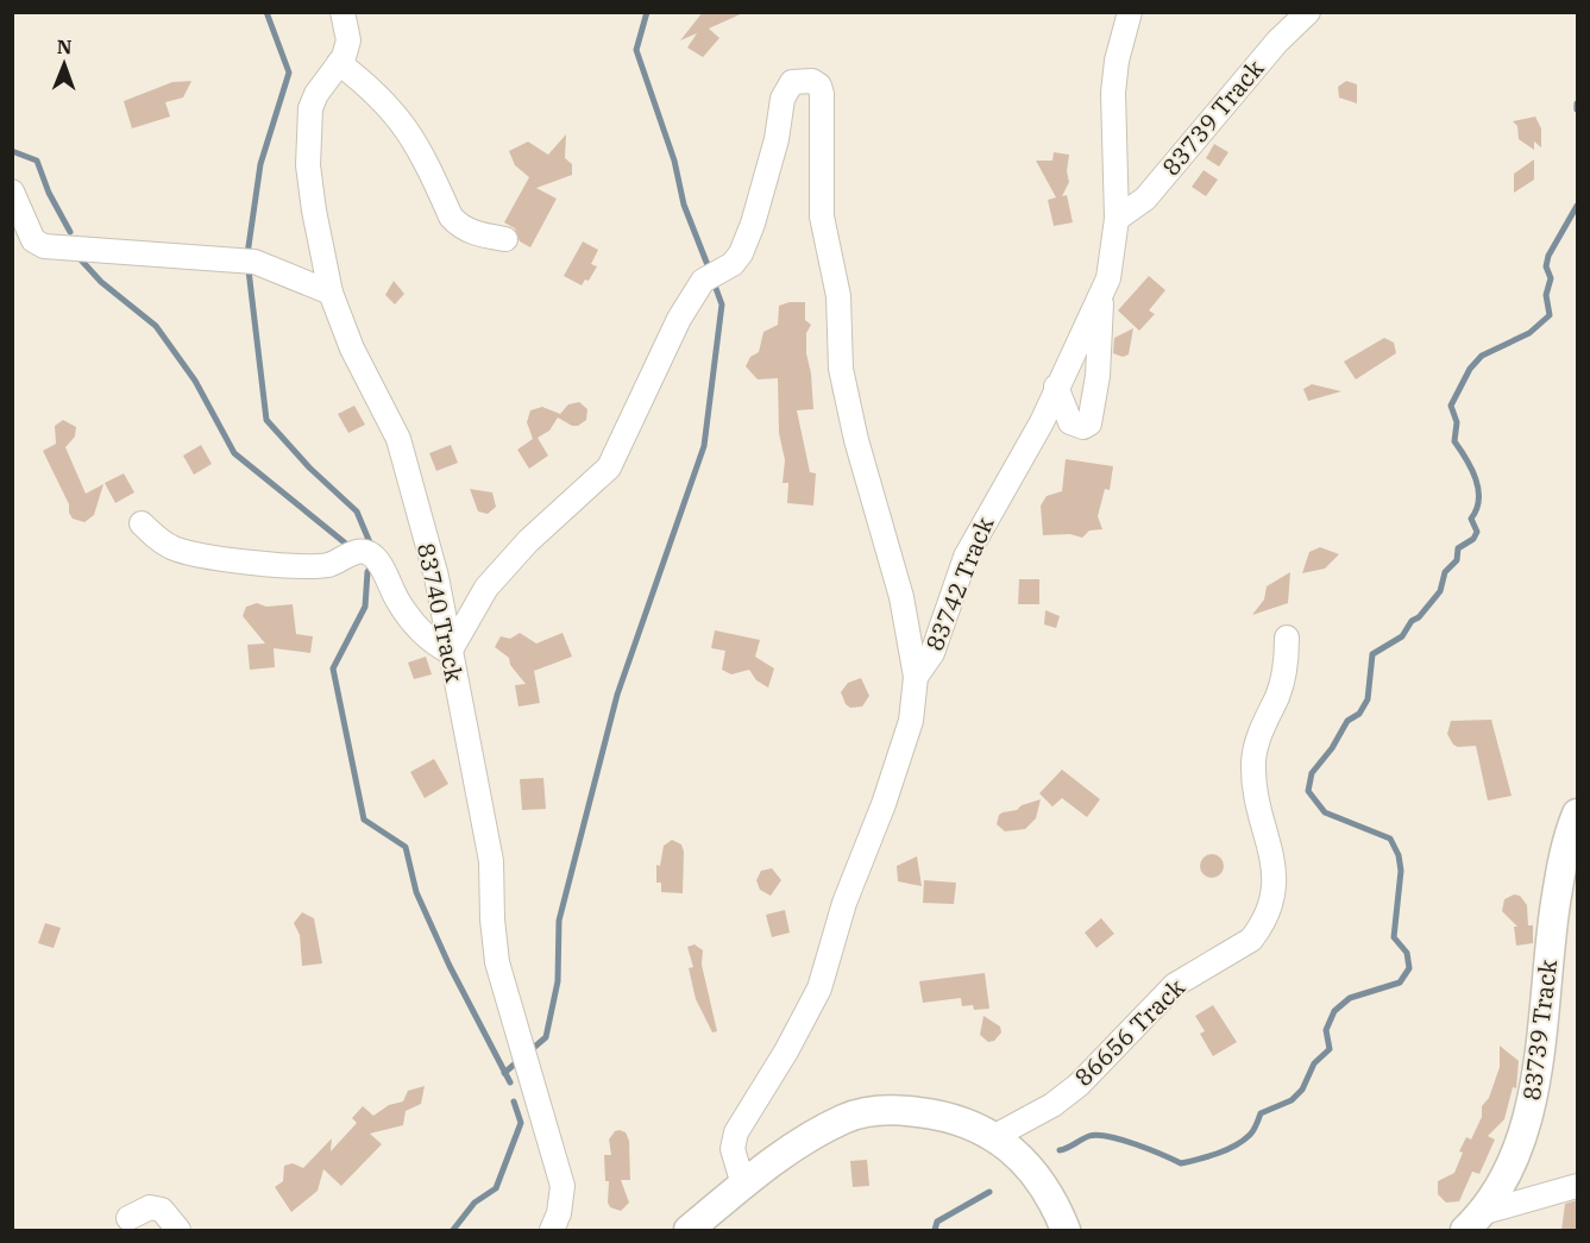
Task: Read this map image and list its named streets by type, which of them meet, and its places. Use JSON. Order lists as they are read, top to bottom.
{
  "streets": {
    "street": [
      "83739 Track",
      "83742 Track",
      "83740 Track",
      "86656 Track"
    ]
  },
  "crossings": [
    ["83739 Track", "83742 Track"]
  ],
  "north": "top"
}
